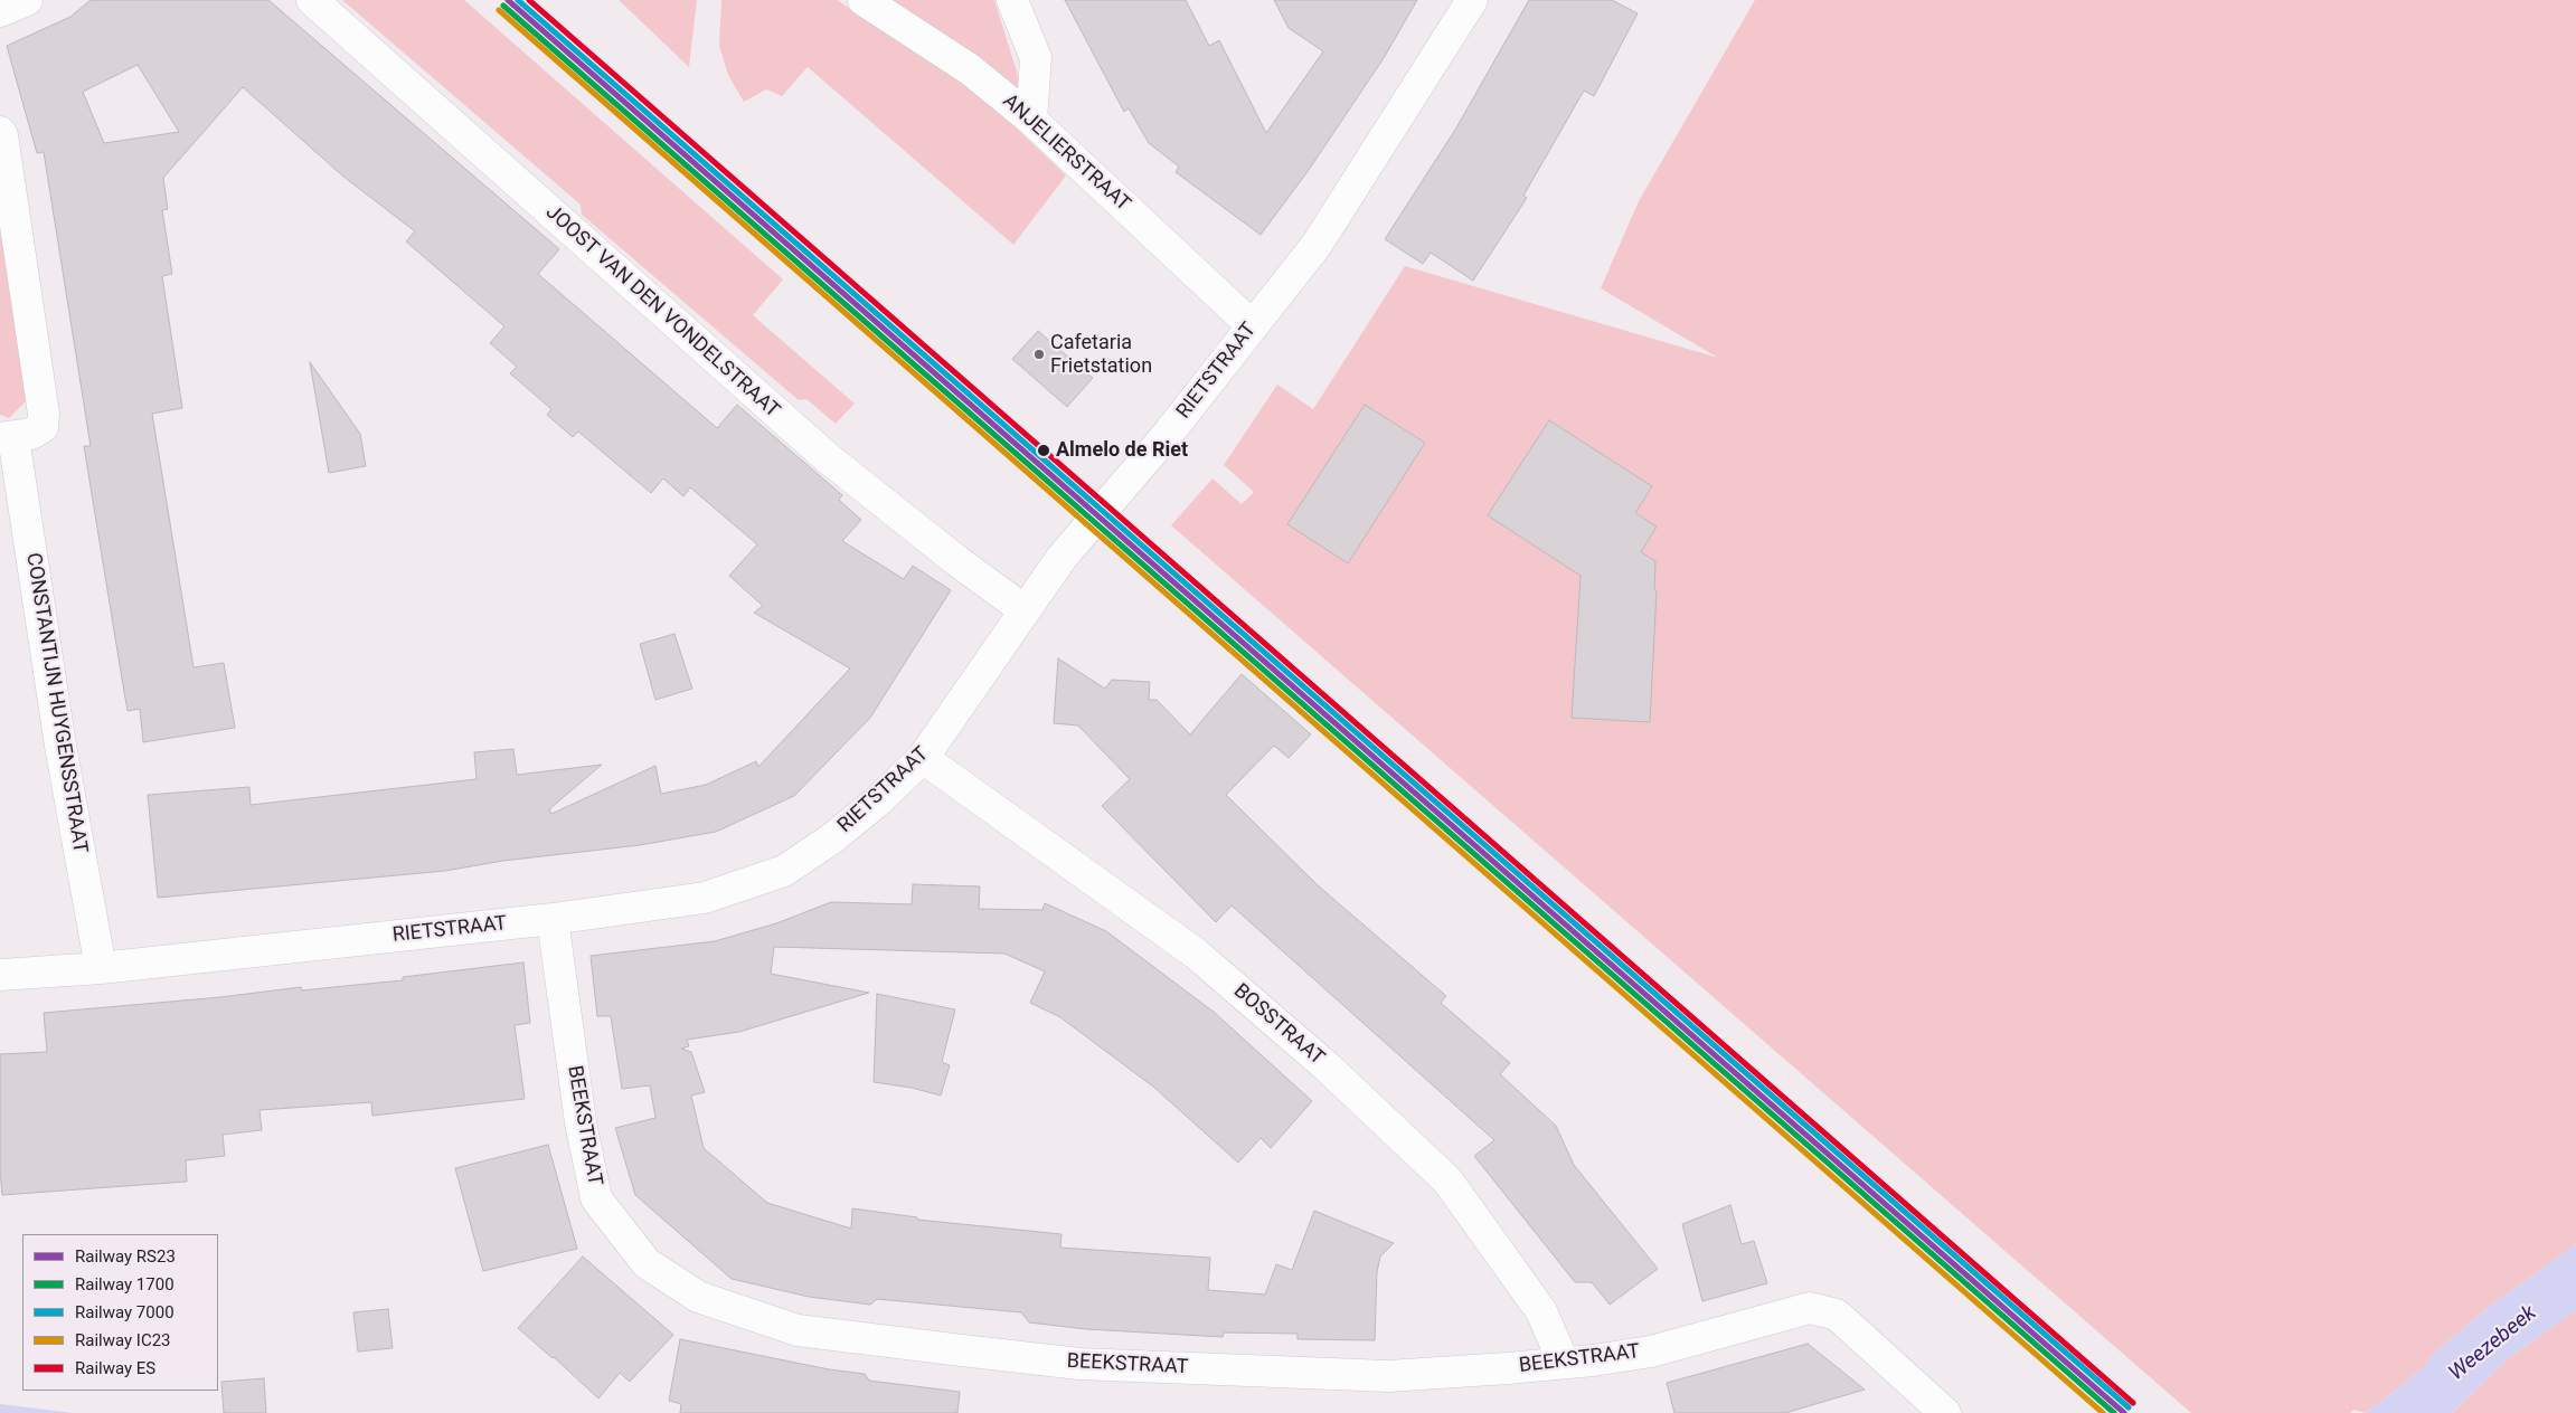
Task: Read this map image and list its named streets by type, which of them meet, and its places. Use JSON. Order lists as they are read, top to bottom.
{
  "streets": {
    "street": [
      "ANJELIERSTRAAT",
      "JOOST VAN DEN VONDELSTRAAT",
      "RIETSTRAAT",
      "CONSTANTIJN HUYGENSSTRAAT",
      "BOSSTRAAT",
      "BEEKSTRAAT"
    ]
  },
  "crossings": [
    ["ANJELIERSTRAAT", "RIETSTRAAT"],
    ["JOOST VAN DEN VONDELSTRAAT", "RIETSTRAAT"],
    ["RIETSTRAAT", "CONSTANTIJN HUYGENSSTRAAT"],
    ["RIETSTRAAT", "BOSSTRAAT"],
    ["RIETSTRAAT", "BEEKSTRAAT"],
    ["BOSSTRAAT", "BEEKSTRAAT"]
  ],
  "water": ["Weezebeek"],
  "places": ["Cafetaria Frietstation", "Almelo de Riet"],
  "lines": [
    "rail line RS23",
    "rail line 7000",
    "rail line ES",
    "rail line 1700",
    "rail line IC23"
  ],
  "legend": [
    "Railway RS23",
    "Railway 1700",
    "Railway 7000",
    "Railway IC23",
    "Railway ES"
  ]
}
